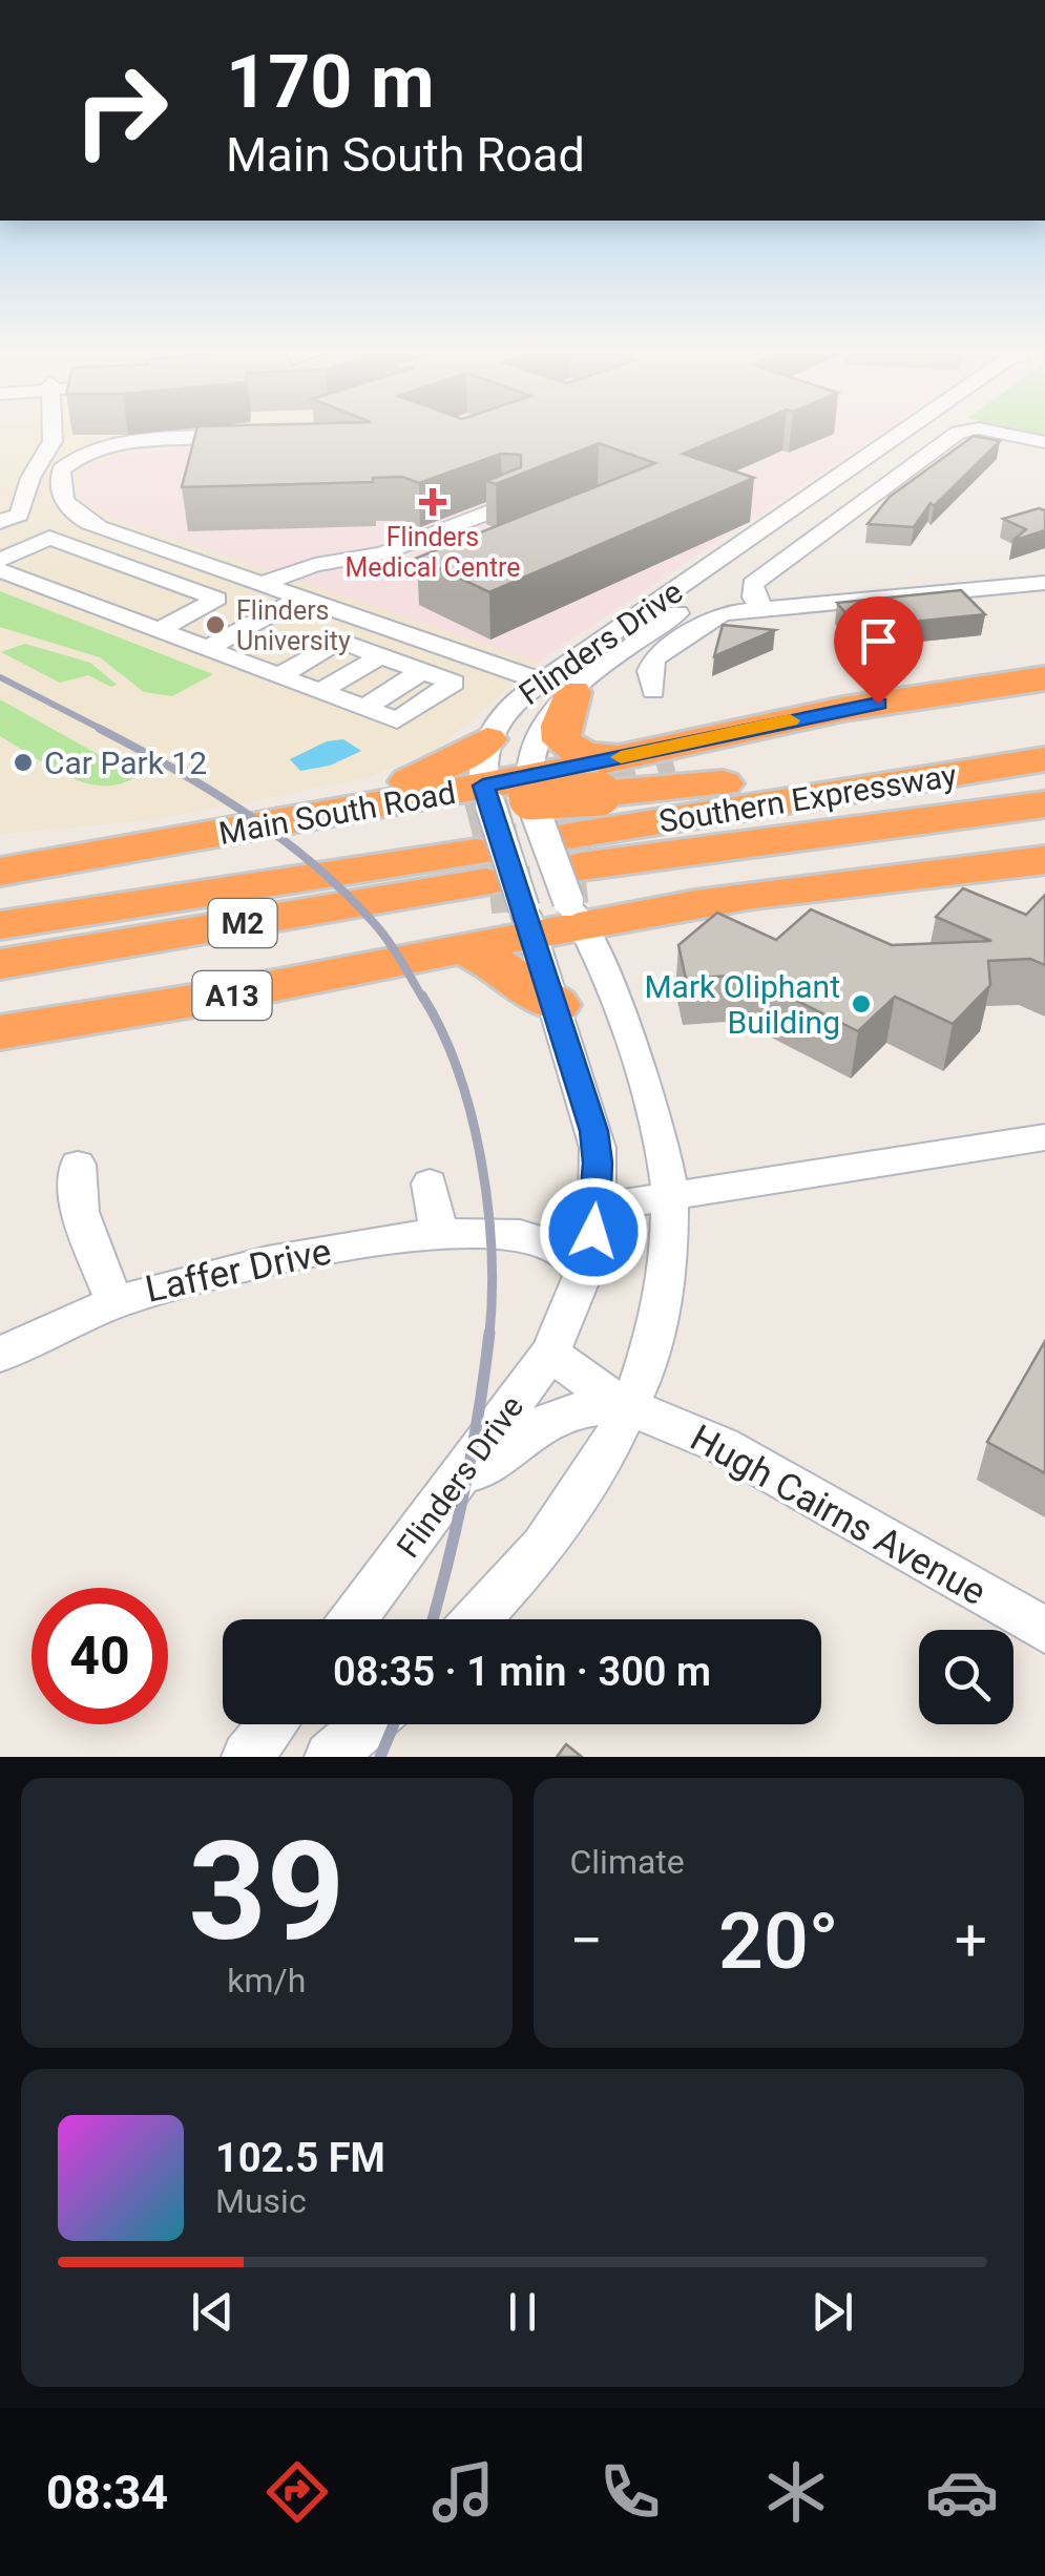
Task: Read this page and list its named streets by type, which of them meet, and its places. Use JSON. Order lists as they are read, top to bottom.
{
  "streets": {
    "highway": ["Southern Expressway", "M2", "A13"],
    "street": ["Flinders Drive", "Laffer Drive", "Hugh Cairns Avenue"]
  },
  "crossings": [
    ["Flinders Drive", "Southern Expressway"],
    ["Flinders Drive", "M2"],
    ["Flinders Drive", "A13"],
    ["Flinders Drive", "Laffer Drive"],
    ["Flinders Drive", "Hugh Cairns Avenue"],
    ["Southern Expressway", "A13"],
    ["M2", "A13"]
  ],
  "places": {
    "health": ["Flinders Medical Centre"],
    "other": ["Flinders University", "Car Park 12", "Mark Oliphant Building"]
  },
  "page": {
    "turn": ["170 m", "Main South Road"],
    "limit": "40",
    "trip": "08:35 · 1 min · 300 m",
    "tile": [
      ["39", "km/h"],
      "Climate"
    ],
    "heat": ["−", "20°", "+"],
    "song": ["102.5 FM", "Music"],
    "tabs": "08:34"
  }
}
